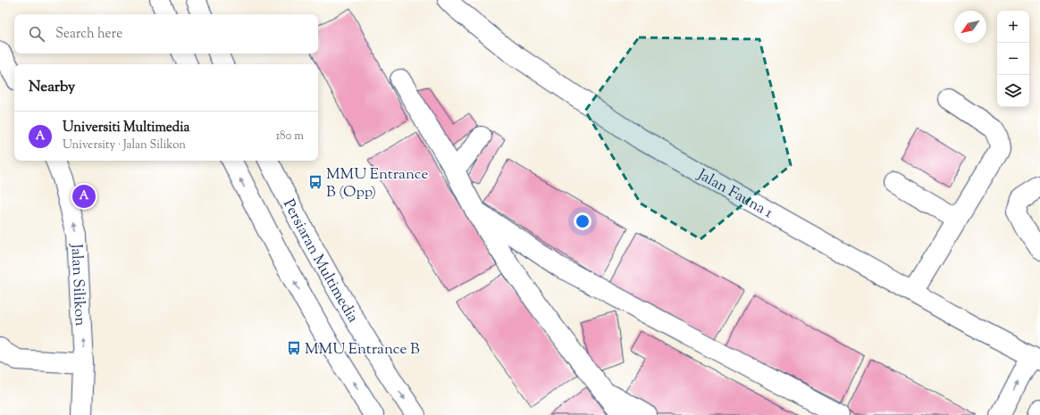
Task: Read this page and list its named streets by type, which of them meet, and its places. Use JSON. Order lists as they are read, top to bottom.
{
  "streets": {
    "street": ["Jalan Fauna 1", "Persiaran Multimedia", "Jalan Silikon"]
  },
  "one_way": ["Jalan Silikon"],
  "places": {
    "bus stop": ["MMU Entrance B (Opp)", "MMU Entrance B"]
  },
  "north": "bottom left",
  "page": {
    "map_buttons": ["+", "−"],
    "search": "Search here",
    "heading": "Nearby",
    "list": [
      {
        "mark": "A",
        "name": "Universiti Multimedia",
        "note": "University · Jalan Silikon",
        "value": "180 m"
      }
    ],
    "pins": "A"
  }
}
